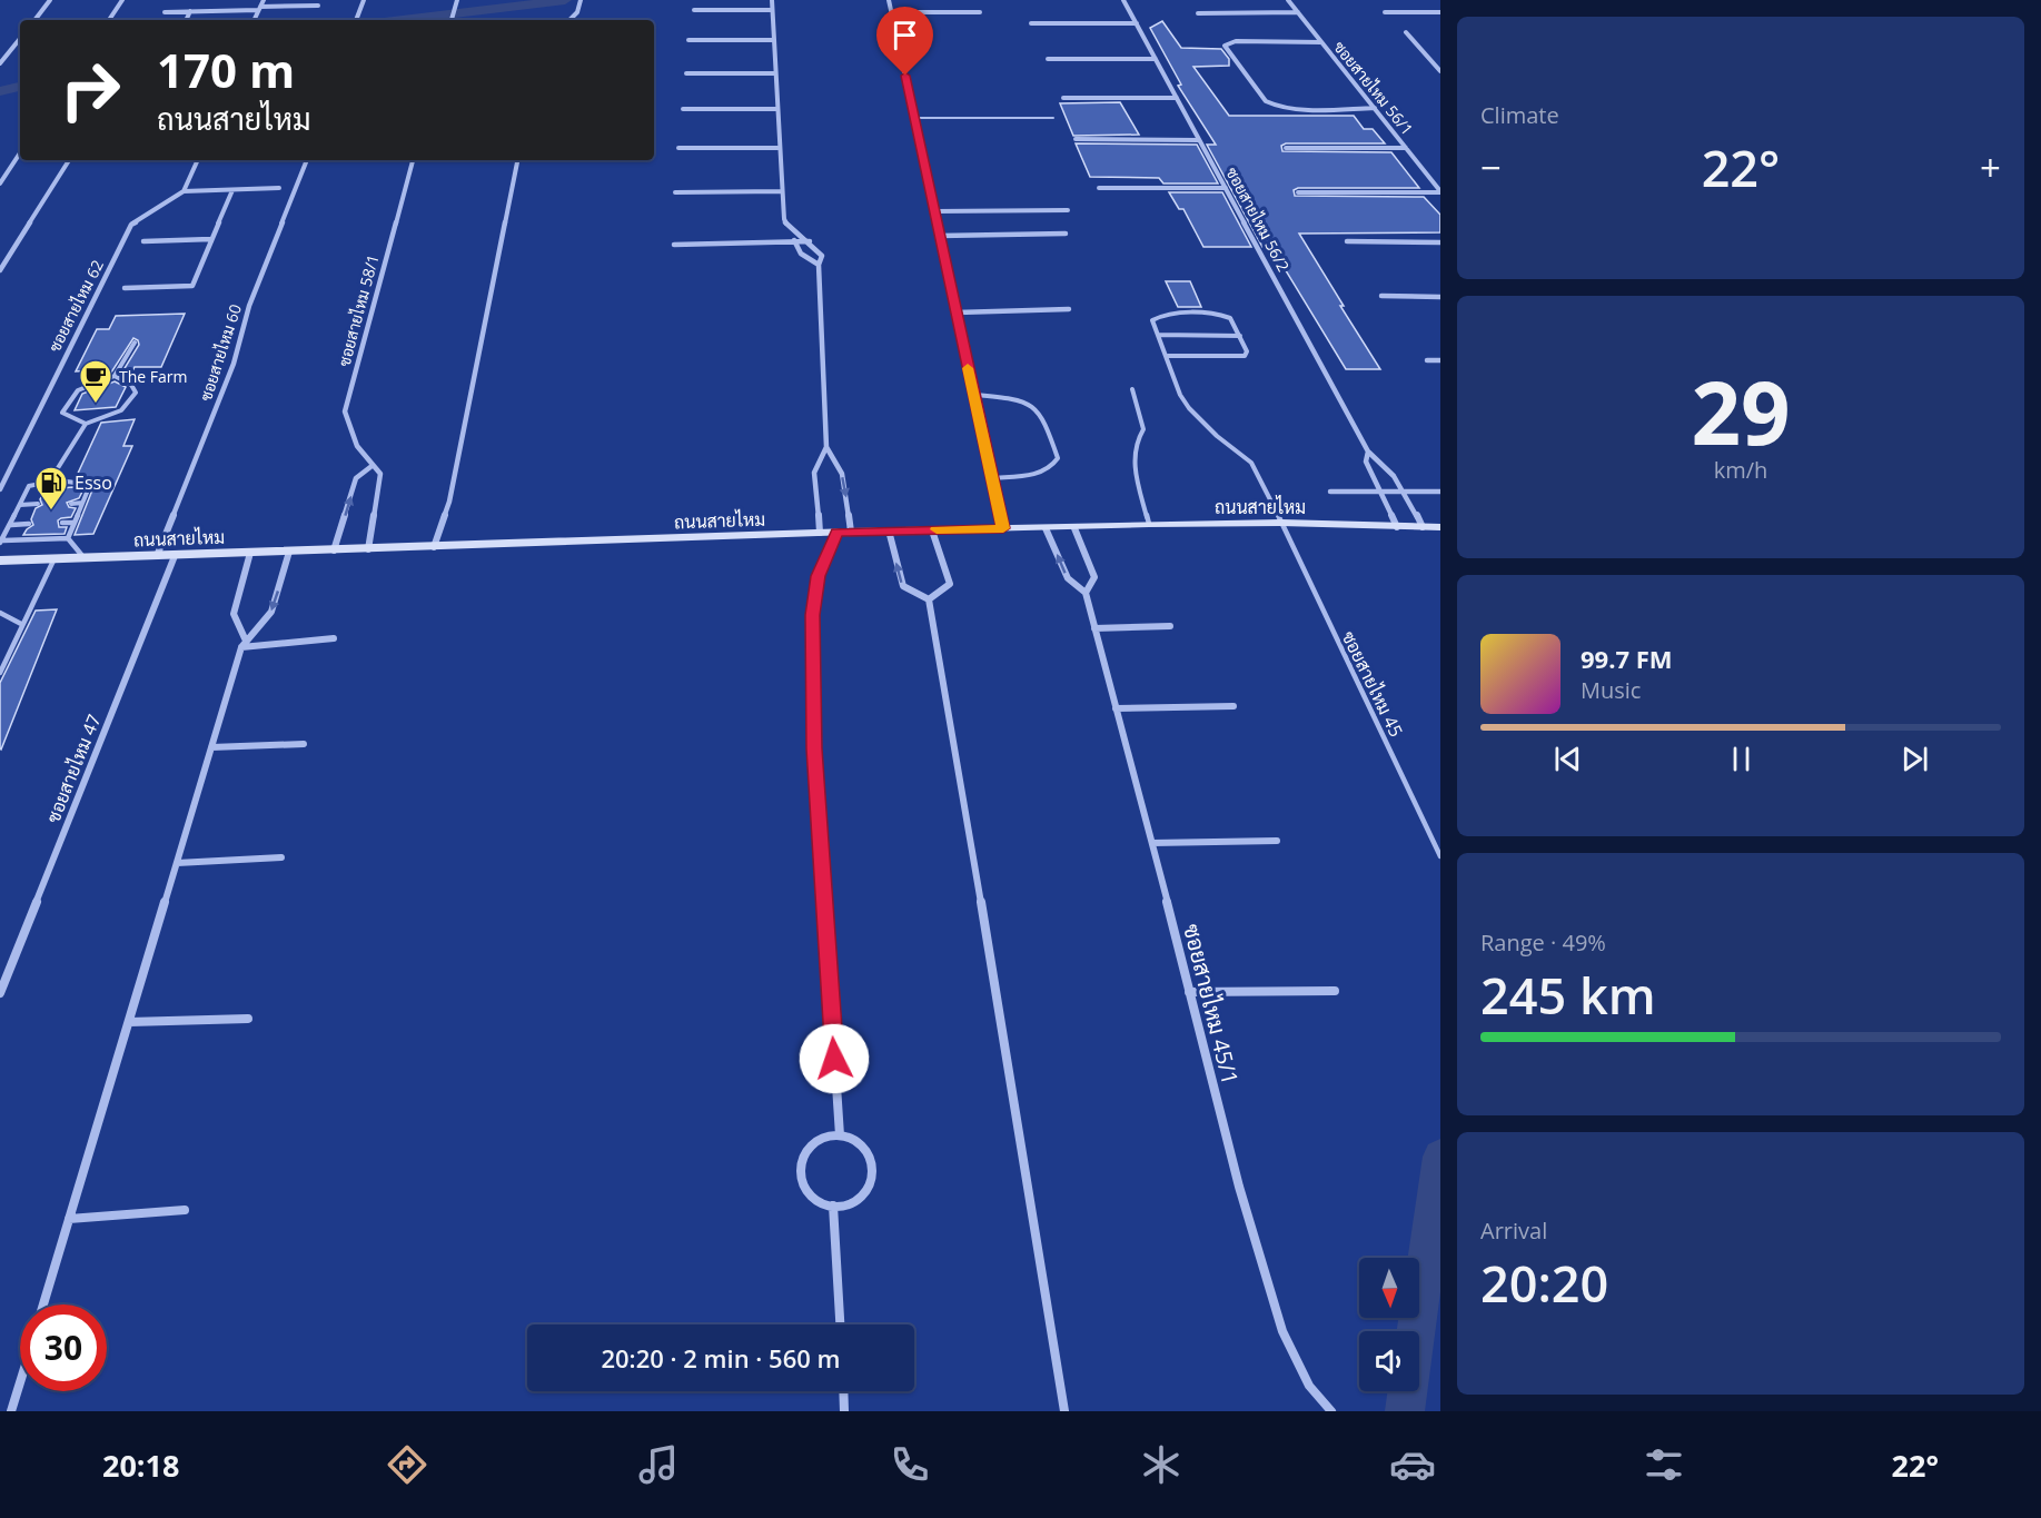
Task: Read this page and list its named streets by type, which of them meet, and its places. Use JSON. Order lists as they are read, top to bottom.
{
  "streets": {
    "main road": ["ถนนสายไหม"],
    "street": [
      "ซอยสายไหม 56/1",
      "ซอยสายไหม 56/2",
      "ซอยสายไหม 62",
      "ซอยสายไหม 58/1",
      "ซอยสายไหม 60",
      "ซอยสายไหม 47",
      "ซอยสายไหม 45/1"
    ],
    "lane": ["ซอยสายไหม 45"]
  },
  "crossings": [
    ["ซอยสายไหม 56/2", "ถนนสายไหม"],
    ["ซอยสายไหม 58/1", "ถนนสายไหม"],
    ["ซอยสายไหม 60", "ถนนสายไหม"],
    ["ถนนสายไหม", "ซอยสายไหม 45"],
    ["ถนนสายไหม", "ซอยสายไหม 47"],
    ["ถนนสายไหม", "ซอยสายไหม 45/1"]
  ],
  "places": {
    "cafe": ["The Farm"],
    "fuel station": ["Esso"]
  },
  "north": "bottom",
  "page": {
    "tile": [
      "Climate",
      ["29", "km/h"],
      ["Range · 49%", "245 km"],
      ["Arrival", "20:20"]
    ],
    "turn": ["170 m", "ถนนสายไหม"],
    "heat": ["−", "22°", "+"],
    "song": ["99.7 FM", "Music"],
    "limit": "30",
    "trip": "20:20 · 2 min · 560 m",
    "tabs": ["20:18", "22°"]
  }
}
